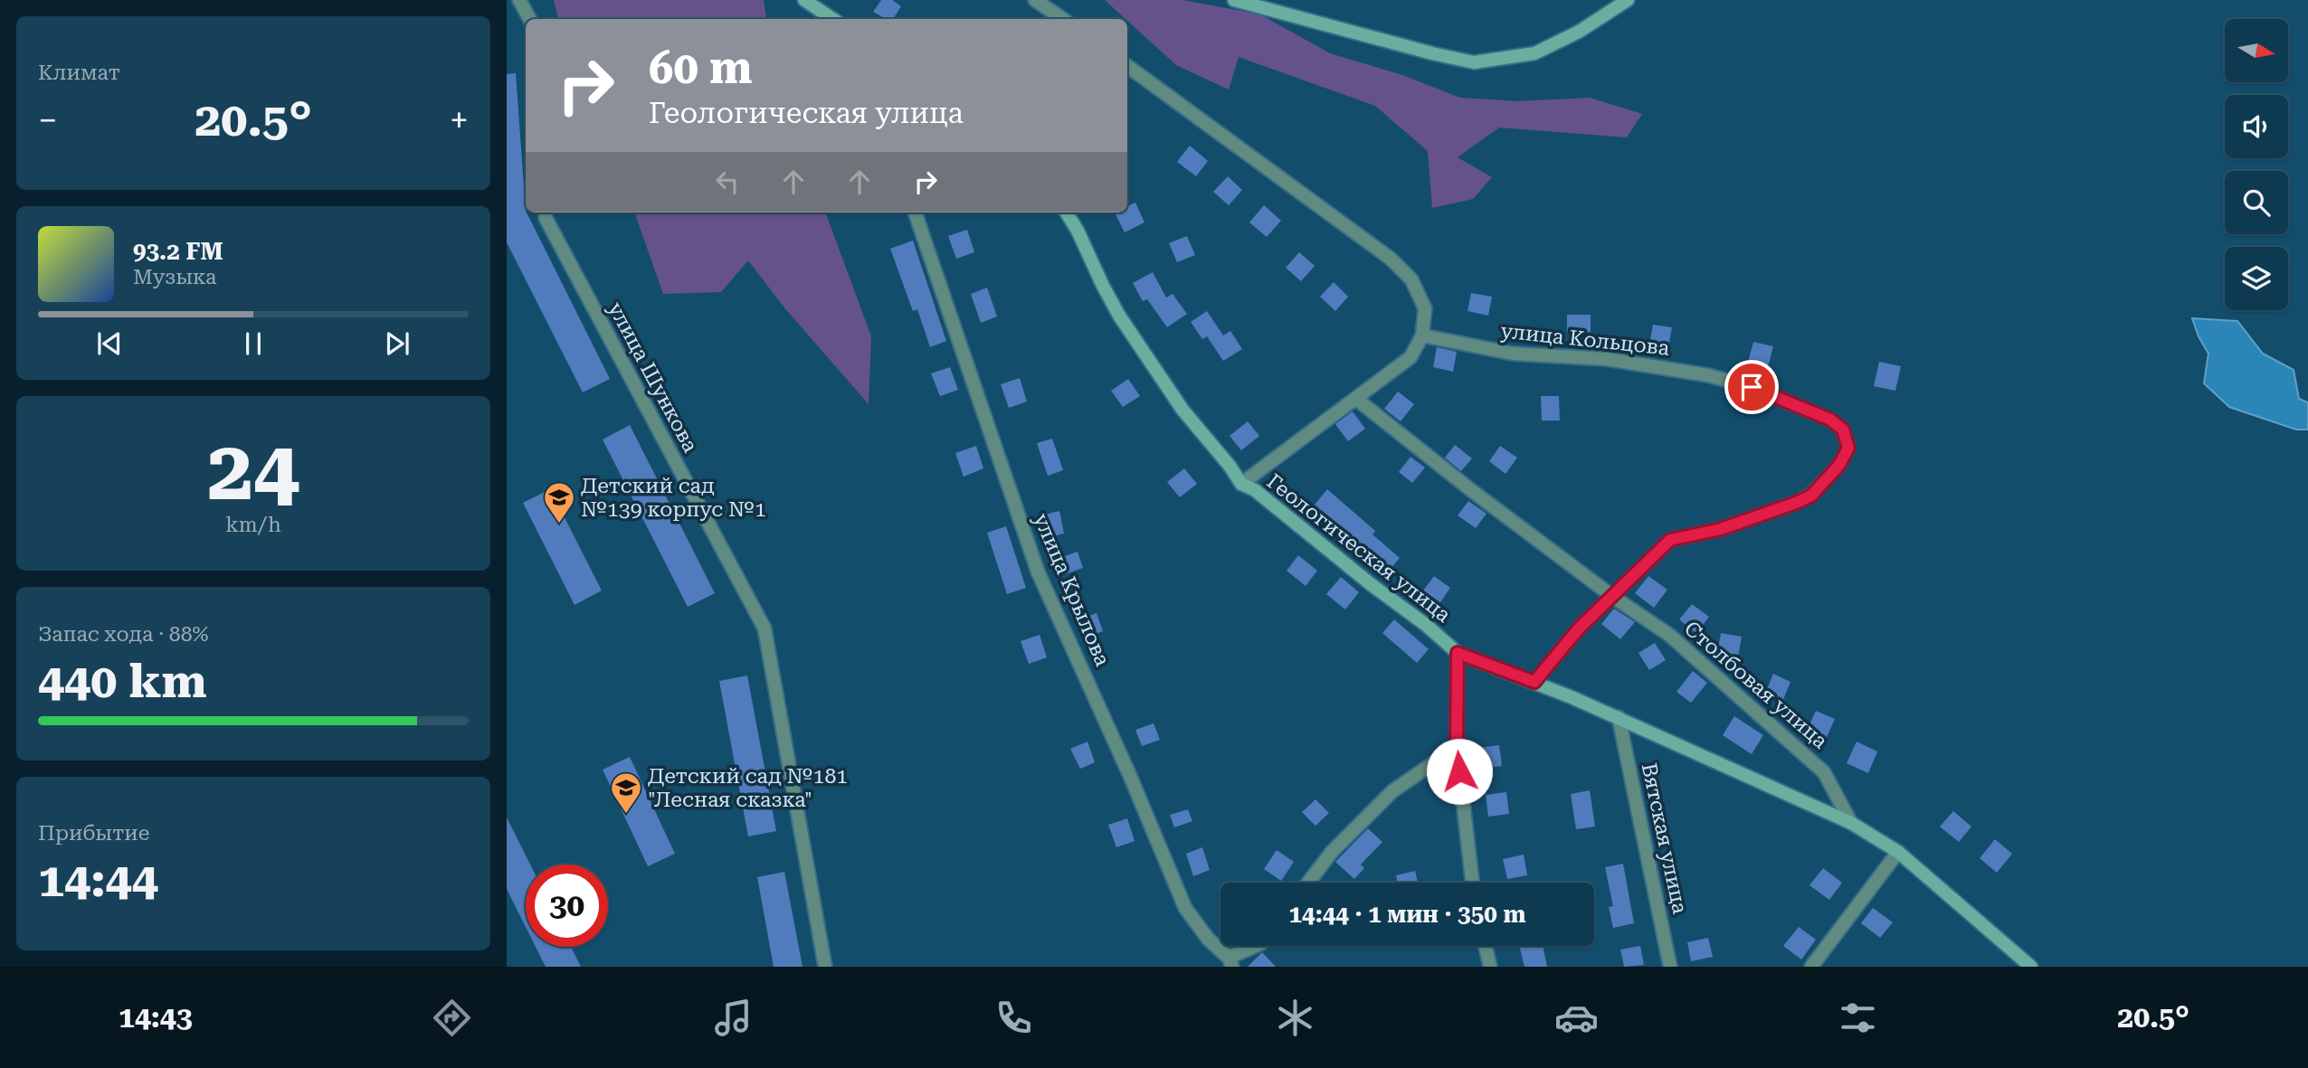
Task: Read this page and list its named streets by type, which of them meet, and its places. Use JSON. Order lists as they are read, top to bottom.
{
  "streets": {
    "street": [
      "улица Кольцова",
      "улица Шункова",
      "Геологическая улица",
      "улица Крылова",
      "Столбовая улица",
      "Вятская улица"
    ]
  },
  "crossings": [
    ["улица Кольцова", "Столбовая улица"],
    ["Геологическая улица", "Столбовая улица"],
    ["Геологическая улица", "Вятская улица"]
  ],
  "places": {
    "school or university": ["Детский сад №139 корпус №1", "Детский сад №181 \"Лесная сказка\""]
  },
  "north": "right",
  "page": {
    "tile": [
      "Климат",
      ["24", "km/h"],
      ["Запас хода · 88%", "440 km"],
      ["Прибытие", "14:44"]
    ],
    "turn": ["60 m", "Геологическая улица"],
    "heat": ["−", "20.5°", "+"],
    "song": ["93.2 FM", "Музыка"],
    "limit": "30",
    "trip": "14:44 · 1 мин · 350 m",
    "tabs": ["14:43", "20.5°"]
  }
}
